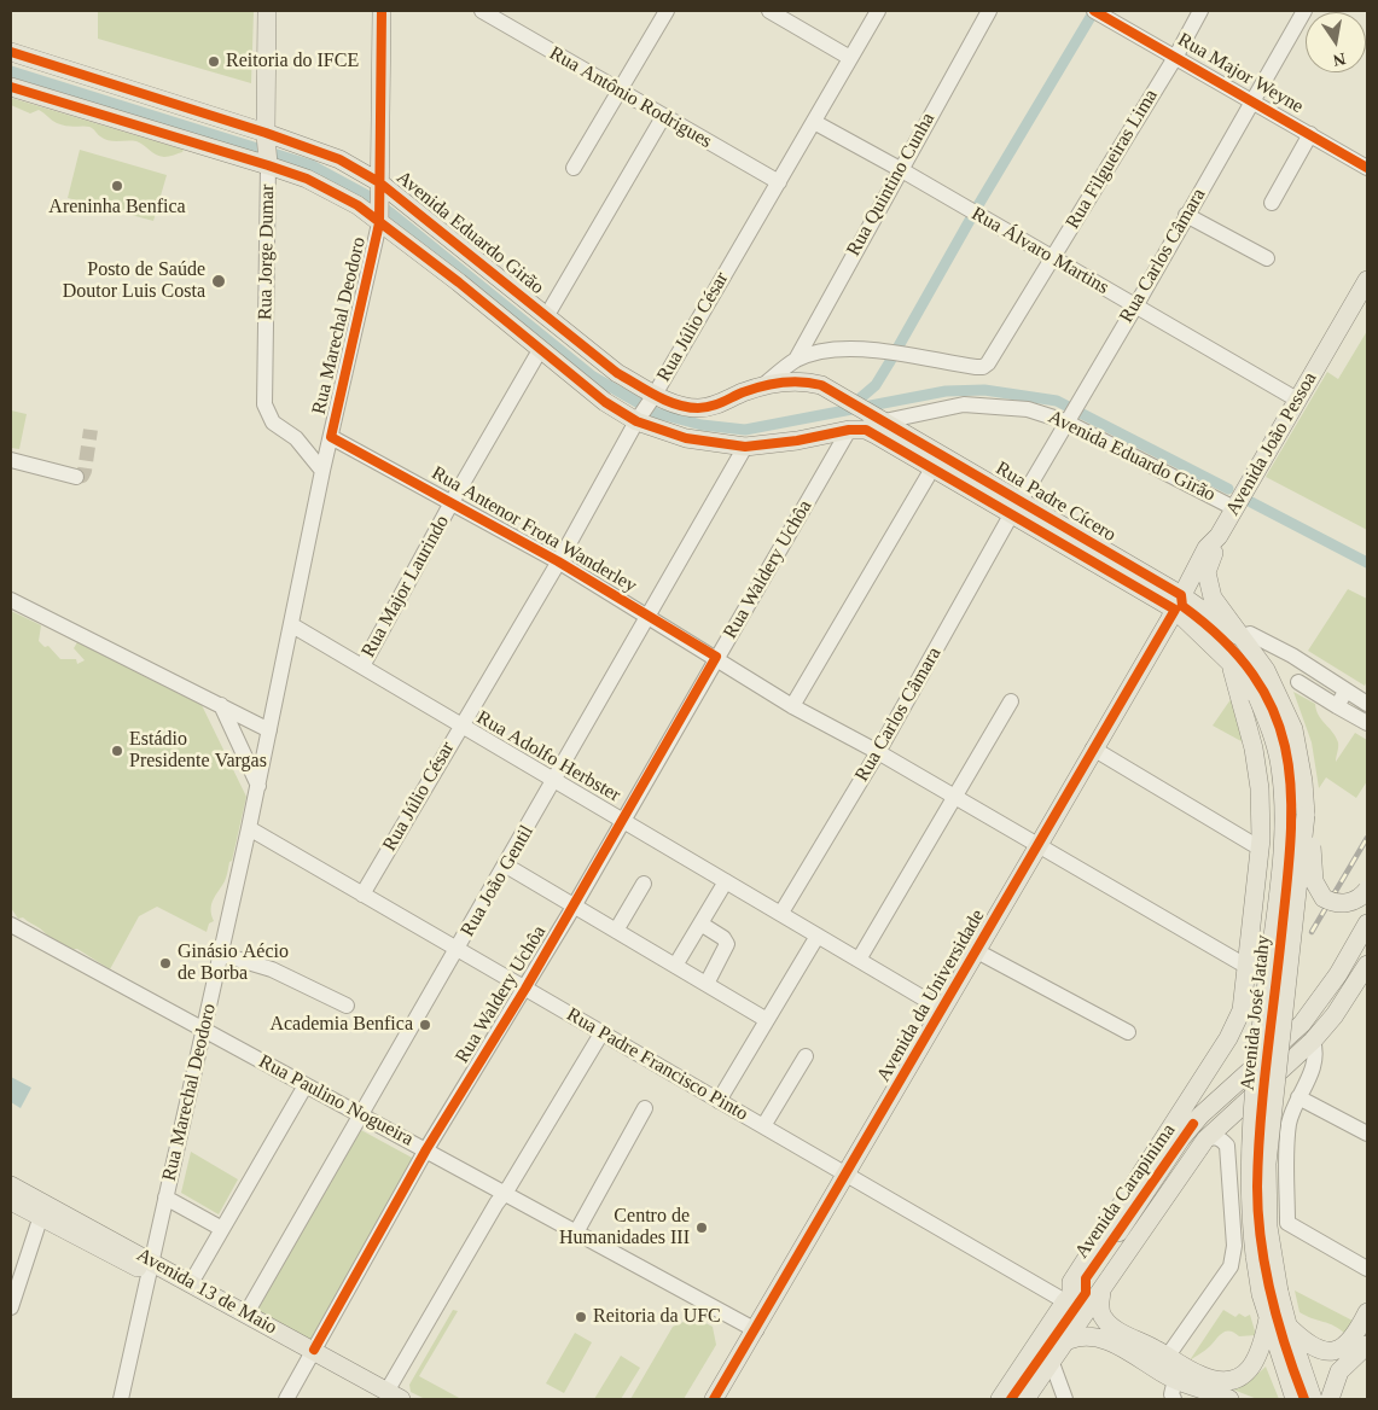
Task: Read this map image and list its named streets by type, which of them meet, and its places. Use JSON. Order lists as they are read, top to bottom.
{
  "streets": {
    "main road": [
      "Avenida Eduardo Girão",
      "Rua Jorge Dumar",
      "Avenida João Pessoa",
      "Rua Padre Cícero",
      "Avenida da Universidade",
      "Avenida José Jatahy",
      "Avenida Carapinima",
      "Avenida 13 de Maio"
    ],
    "street": [
      "Rua Major Weyne",
      "Rua Antônio Rodrigues",
      "Rua Filgueiras Lima",
      "Rua Quintino Cunha",
      "Rua Álvaro Martins",
      "Rua Carlos Câmara",
      "Rua Marechal Deodoro",
      "Rua Júlio César",
      "Rua Antenor Frota Wanderley",
      "Rua Waldery Uchôa",
      "Rua Major Laurindo",
      "Rua Adolfo Herbster",
      "Rua João Gentil",
      "Rua Padre Francisco Pinto",
      "Rua Paulino Nogueira"
    ]
  },
  "crossings": [
    ["Rua Major Weyne", "Rua Filgueiras Lima"],
    ["Rua Major Weyne", "Rua Carlos Câmara"],
    ["Rua Antônio Rodrigues", "Rua Júlio César"],
    ["Rua Filgueiras Lima", "Rua Quintino Cunha"],
    ["Rua Filgueiras Lima", "Rua Álvaro Martins"],
    ["Rua Quintino Cunha", "Rua Álvaro Martins"],
    ["Avenida Eduardo Girão", "Rua Jorge Dumar"],
    ["Avenida Eduardo Girão", "Rua Carlos Câmara"],
    ["Avenida Eduardo Girão", "Rua Marechal Deodoro"],
    ["Avenida Eduardo Girão", "Rua Júlio César"],
    ["Avenida Eduardo Girão", "Avenida João Pessoa"],
    ["Avenida Eduardo Girão", "Rua Padre Cícero"],
    ["Avenida Eduardo Girão", "Rua Waldery Uchôa"],
    ["Avenida Eduardo Girão", "Rua Major Laurindo"],
    ["Avenida Eduardo Girão", "Rua João Gentil"],
    ["Rua Álvaro Martins", "Rua Carlos Câmara"],
    ["Rua Álvaro Martins", "Rua Júlio César"],
    ["Rua Álvaro Martins", "Avenida João Pessoa"],
    ["Rua Jorge Dumar", "Rua Marechal Deodoro"],
    ["Rua Carlos Câmara", "Rua Padre Cícero"],
    ["Rua Carlos Câmara", "Rua Antenor Frota Wanderley"],
    ["Rua Carlos Câmara", "Rua Adolfo Herbster"],
    ["Rua Marechal Deodoro", "Rua Antenor Frota Wanderley"],
    ["Rua Marechal Deodoro", "Rua Adolfo Herbster"],
    ["Rua Marechal Deodoro", "Rua Padre Francisco Pinto"],
    ["Rua Marechal Deodoro", "Rua Paulino Nogueira"],
    ["Rua Marechal Deodoro", "Avenida 13 de Maio"],
    ["Rua Júlio César", "Rua Antenor Frota Wanderley"],
    ["Rua Júlio César", "Rua Adolfo Herbster"],
    ["Rua Júlio César", "Rua Padre Francisco Pinto"],
    ["Avenida João Pessoa", "Rua Padre Cícero"],
    ["Avenida João Pessoa", "Avenida da Universidade"],
    ["Avenida João Pessoa", "Avenida José Jatahy"],
    ["Rua Padre Cícero", "Rua Waldery Uchôa"],
    ["Rua Padre Cícero", "Avenida da Universidade"],
    ["Rua Padre Cícero", "Avenida José Jatahy"],
    ["Rua Antenor Frota Wanderley", "Rua Waldery Uchôa"],
    ["Rua Antenor Frota Wanderley", "Rua Major Laurindo"],
    ["Rua Antenor Frota Wanderley", "Rua João Gentil"],
    ["Rua Antenor Frota Wanderley", "Avenida da Universidade"],
    ["Rua Waldery Uchôa", "Rua Adolfo Herbster"],
    ["Rua Waldery Uchôa", "Rua Padre Francisco Pinto"],
    ["Rua Waldery Uchôa", "Rua Paulino Nogueira"],
    ["Rua Waldery Uchôa", "Avenida 13 de Maio"],
    ["Rua Major Laurindo", "Rua Adolfo Herbster"],
    ["Rua Adolfo Herbster", "Rua João Gentil"],
    ["Rua Adolfo Herbster", "Avenida da Universidade"],
    ["Rua João Gentil", "Rua Padre Francisco Pinto"],
    ["Rua João Gentil", "Rua Paulino Nogueira"],
    ["Rua João Gentil", "Avenida 13 de Maio"],
    ["Avenida da Universidade", "Rua Padre Francisco Pinto"],
    ["Avenida da Universidade", "Rua Paulino Nogueira"],
    ["Rua Padre Francisco Pinto", "Avenida Carapinima"]
  ],
  "places": [
    "Reitoria do IFCE",
    "Areninha Benfica",
    "Posto de Saúde Doutor Luis Costa",
    "Estádio Presidente Vargas",
    "Ginásio Aécio de Borba",
    "Academia Benfica",
    "Centro de Humanidades III",
    "Reitoria da UFC"
  ],
  "north": "bottom"
}
